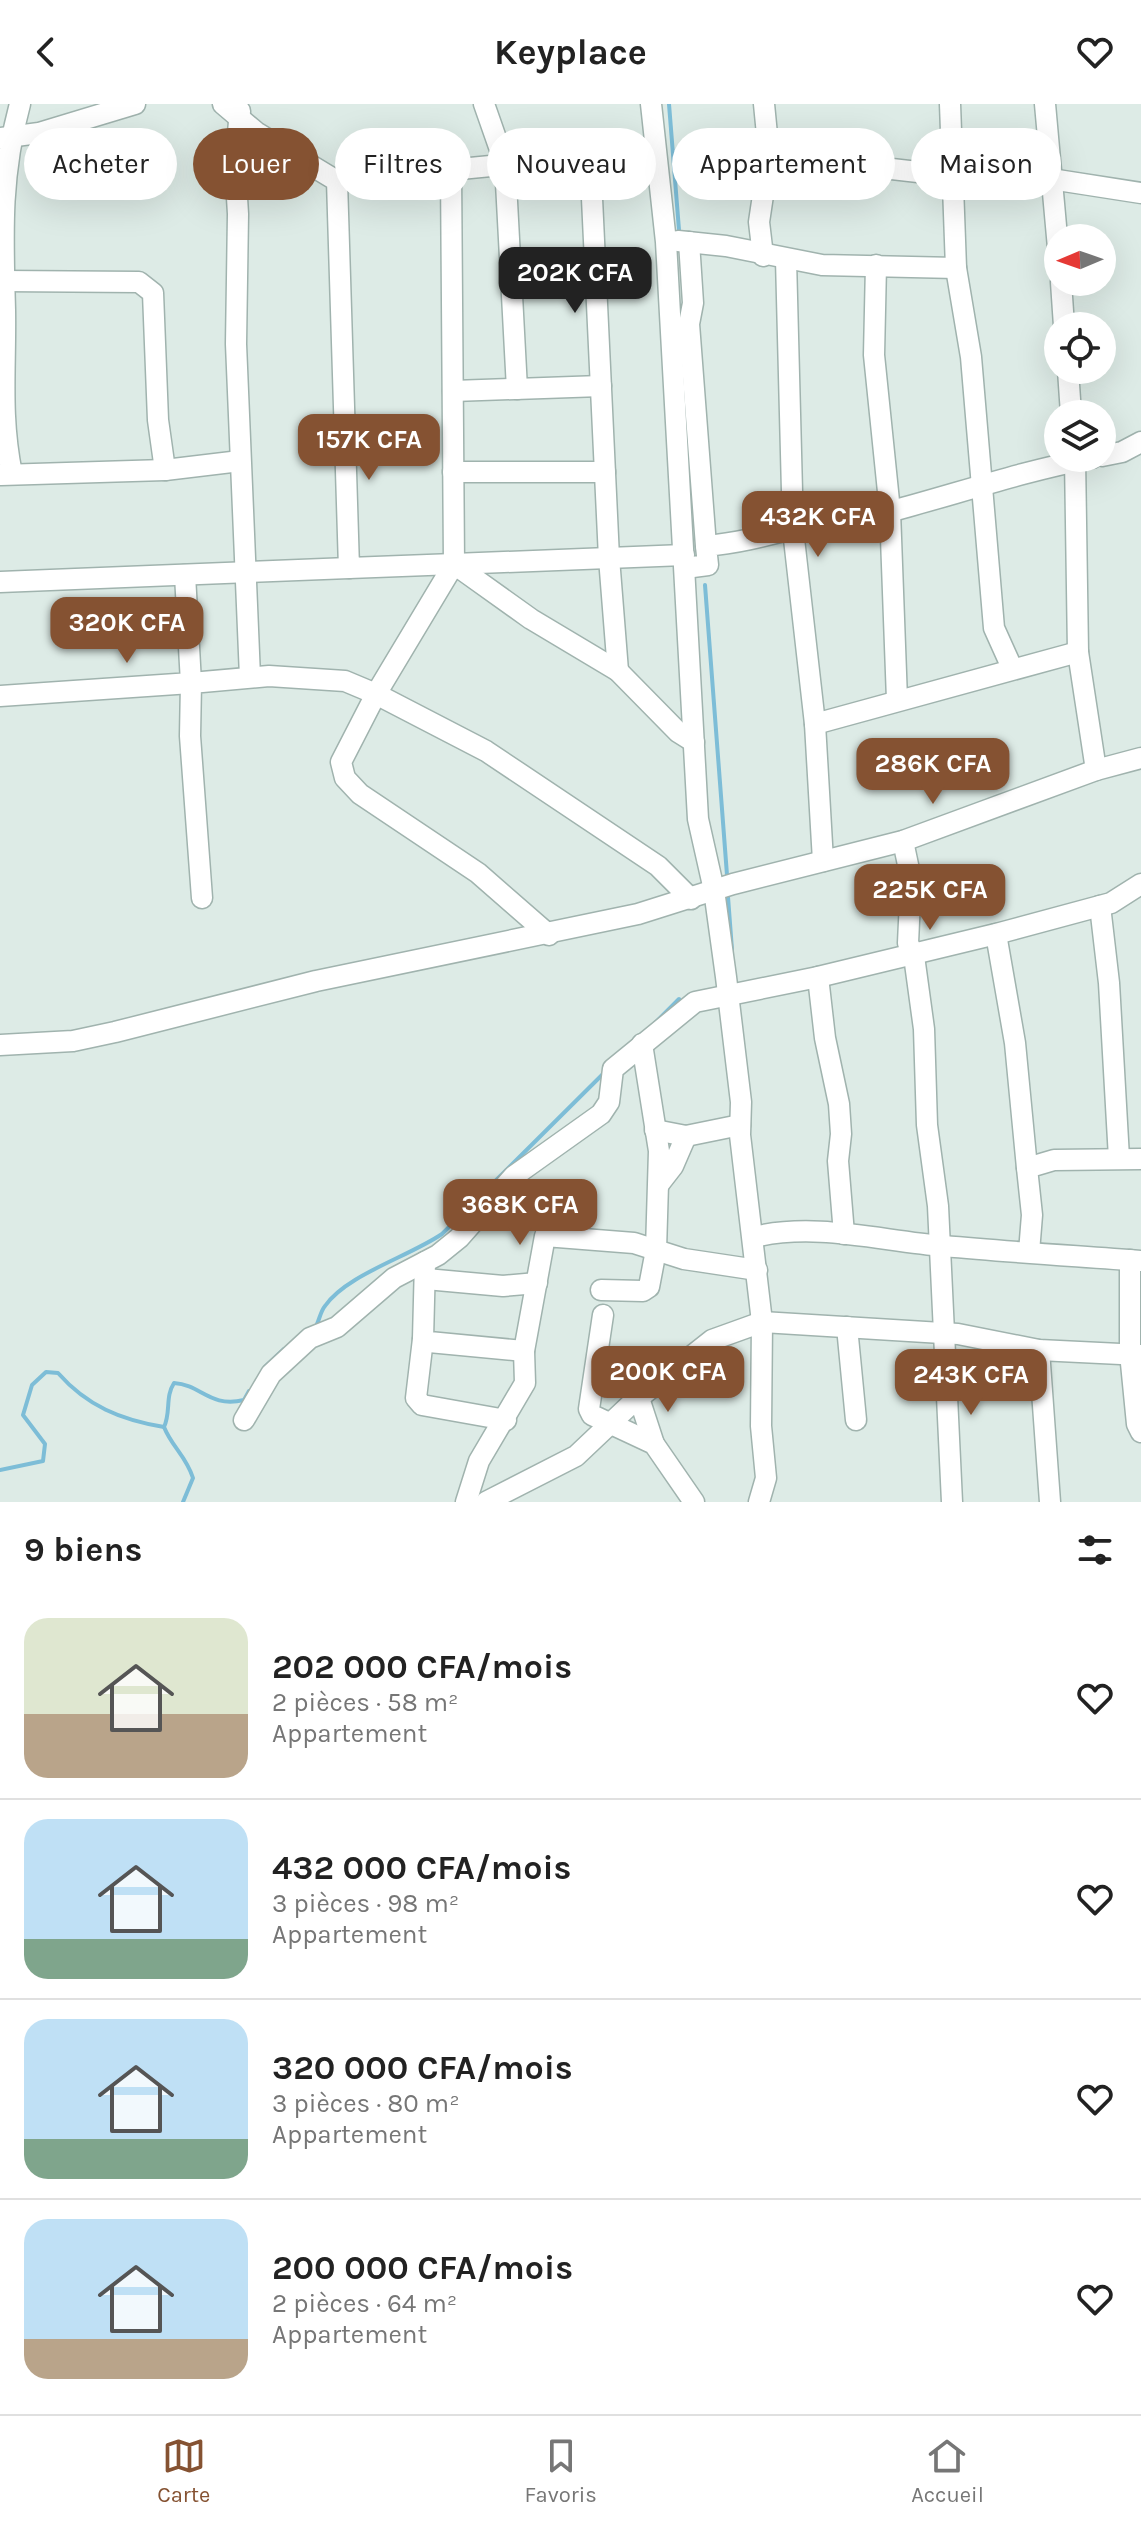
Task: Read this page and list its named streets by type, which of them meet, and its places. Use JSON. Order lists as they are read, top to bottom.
{
  "north": "left",
  "page": {
    "header": "Keyplace",
    "chip": [
      "Acheter",
      "Louer",
      "Filtres",
      "Nouveau",
      "Appartement",
      "Maison"
    ],
    "price": [
      "202K CFA",
      "157K CFA",
      "432K CFA",
      "320K CFA",
      "286K CFA",
      "225K CFA",
      "368K CFA",
      "200K CFA",
      "243K CFA"
    ],
    "heading": "9 biens",
    "list": [
      {
        "name": "202 000 CFA/mois",
        "note": "2 pièces · 58 m² · Appartement"
      },
      {
        "name": "432 000 CFA/mois",
        "note": "3 pièces · 98 m² · Appartement"
      },
      {
        "name": "320 000 CFA/mois",
        "note": "3 pièces · 80 m² · Appartement"
      },
      {
        "name": "200 000 CFA/mois",
        "note": "2 pièces · 64 m² · Appartement"
      }
    ],
    "tabs": ["Carte", "Favoris", "Accueil"]
  }
}
